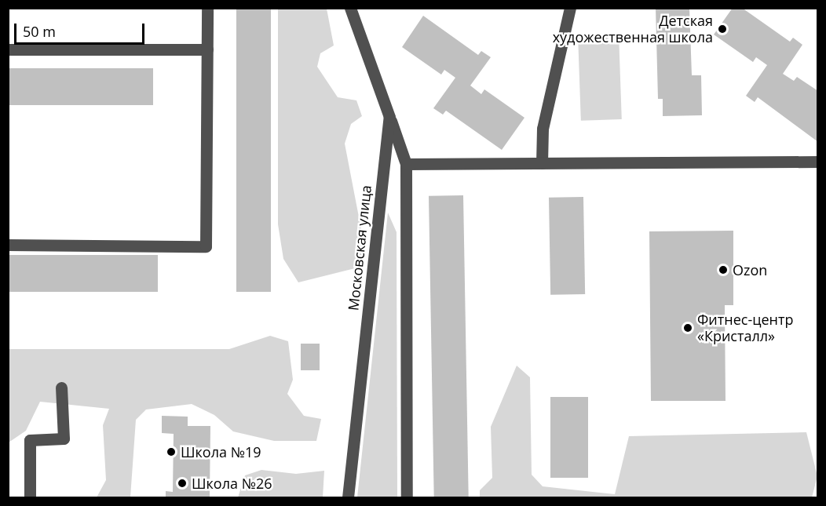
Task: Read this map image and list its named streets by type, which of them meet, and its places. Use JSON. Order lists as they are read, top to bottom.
{
  "streets": {
    "street": ["Московская улица"]
  },
  "places": [
    "Детская художественная школа",
    "Ozon",
    "Фитнес-центр «Кристалл»",
    "Школа №19",
    "Школа №26"
  ],
  "scale_bar": "50 m"
}
